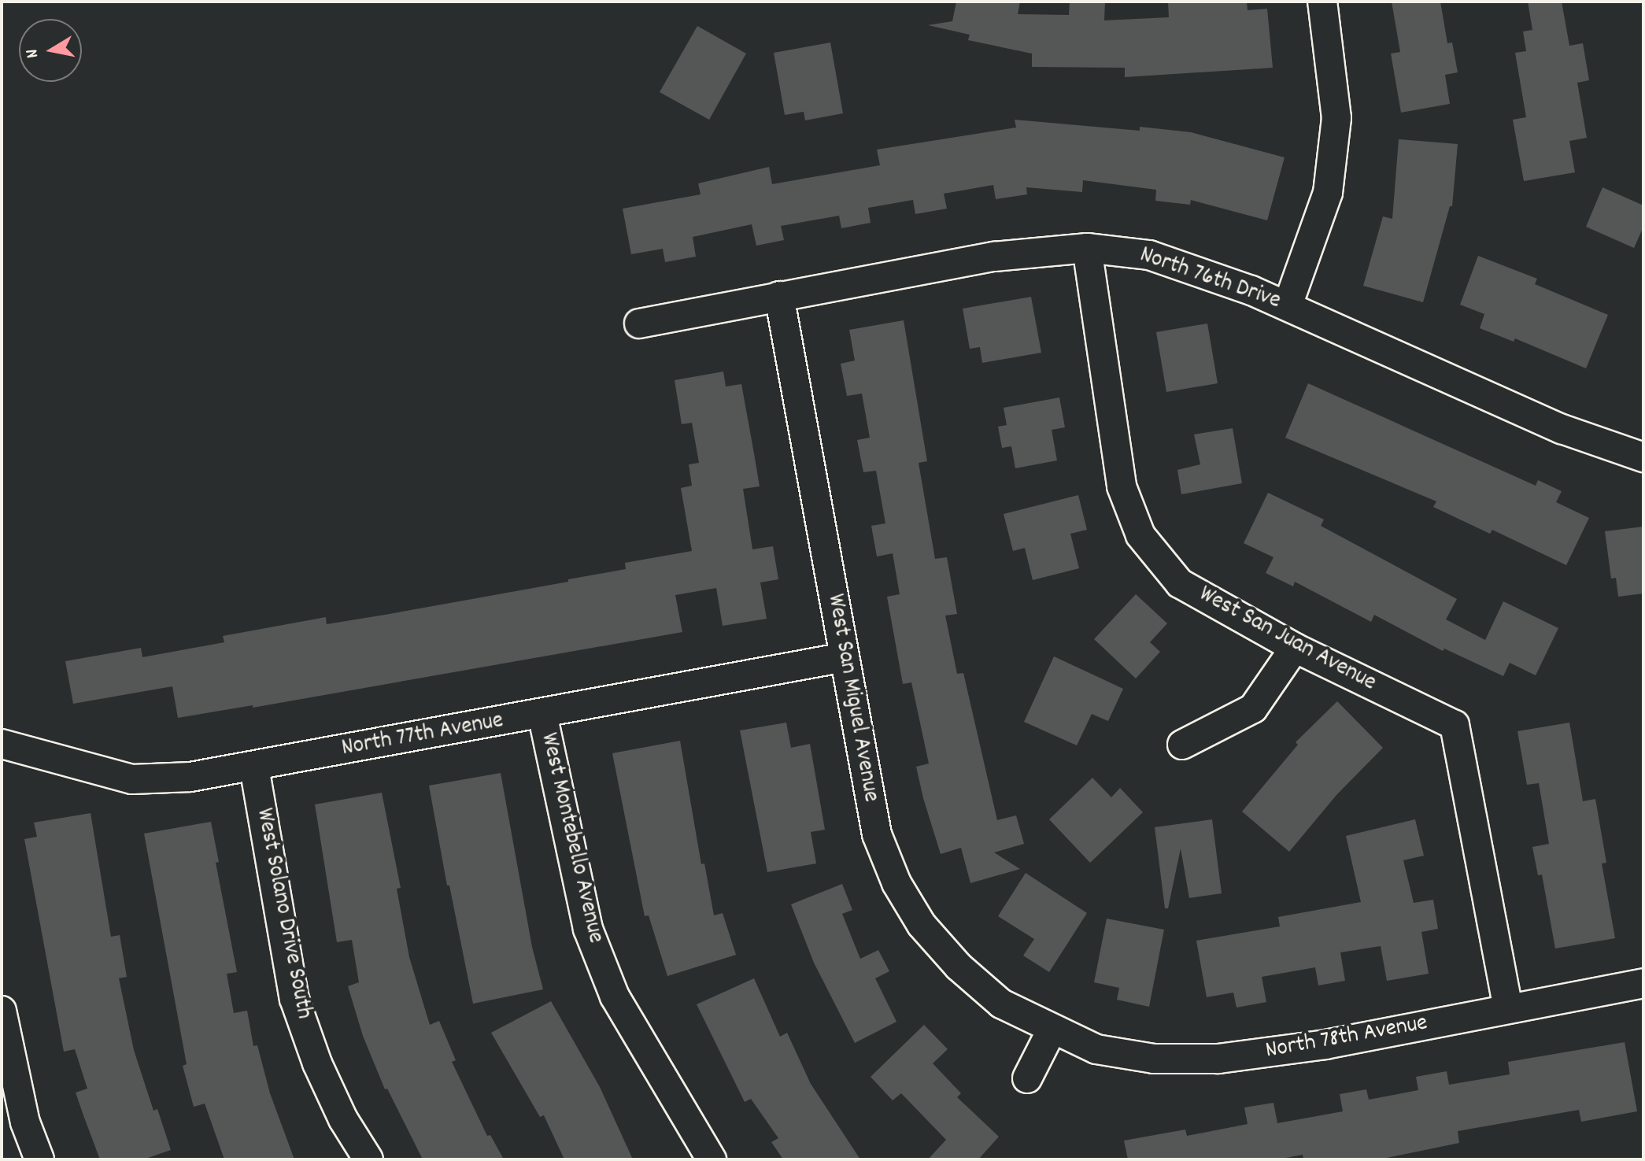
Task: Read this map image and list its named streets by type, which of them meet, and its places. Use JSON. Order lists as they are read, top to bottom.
{
  "streets": {
    "street": [
      "North 76th Drive",
      "West San Juan Avenue",
      "West San Miguel Avenue",
      "North 77th Avenue",
      "West Montebello Avenue",
      "West Solano Drive South",
      "North 78th Avenue"
    ]
  },
  "crossings": [
    ["North 76th Drive", "West San Juan Avenue"],
    ["North 76th Drive", "West San Miguel Avenue"],
    ["West San Juan Avenue", "North 78th Avenue"],
    ["West San Miguel Avenue", "North 77th Avenue"],
    ["West San Miguel Avenue", "North 78th Avenue"],
    ["North 77th Avenue", "West Montebello Avenue"],
    ["North 77th Avenue", "West Solano Drive South"]
  ],
  "north": "left"
}
